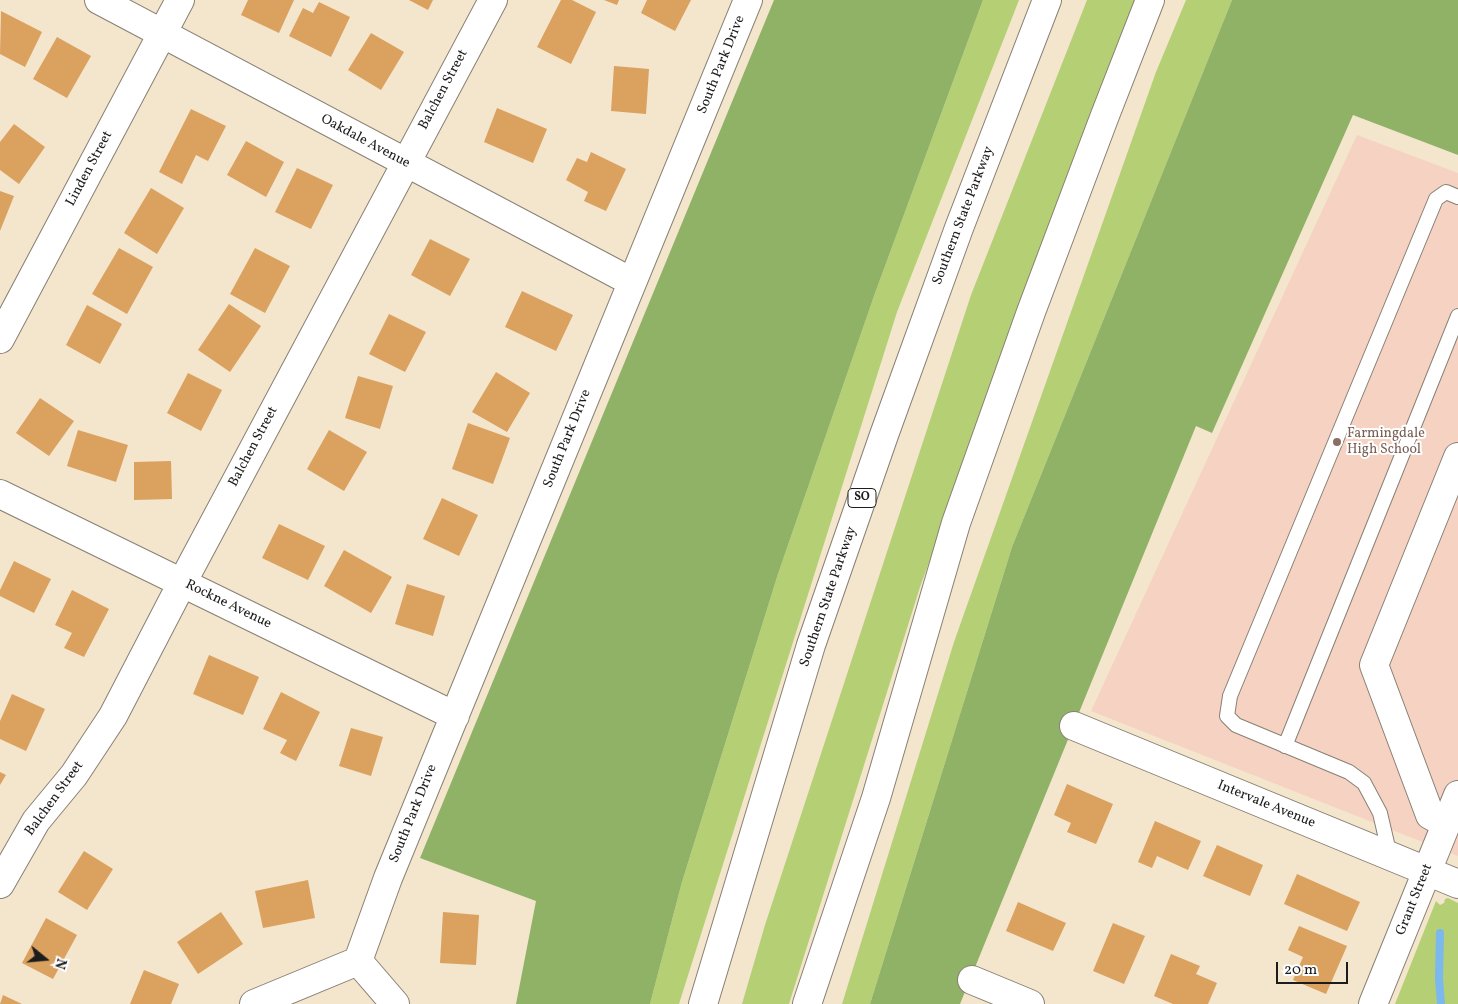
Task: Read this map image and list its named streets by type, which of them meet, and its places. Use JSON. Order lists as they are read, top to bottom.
{
  "streets": {
    "main road": [
      "South Park Drive",
      "Balchen Street",
      "Oakdale Avenue",
      "Linden Street",
      "Southern State Parkway",
      "SO",
      "Rockne Avenue",
      "Intervale Avenue",
      "Grant Street"
    ]
  },
  "crossings": [
    ["South Park Drive", "Oakdale Avenue"],
    ["South Park Drive", "Rockne Avenue"],
    ["Balchen Street", "Oakdale Avenue"],
    ["Balchen Street", "Rockne Avenue"],
    ["Oakdale Avenue", "Linden Street"],
    ["Intervale Avenue", "Grant Street"]
  ],
  "places": ["Farmingdale High School"],
  "scale_bar": "20 m",
  "north": "right"
}
